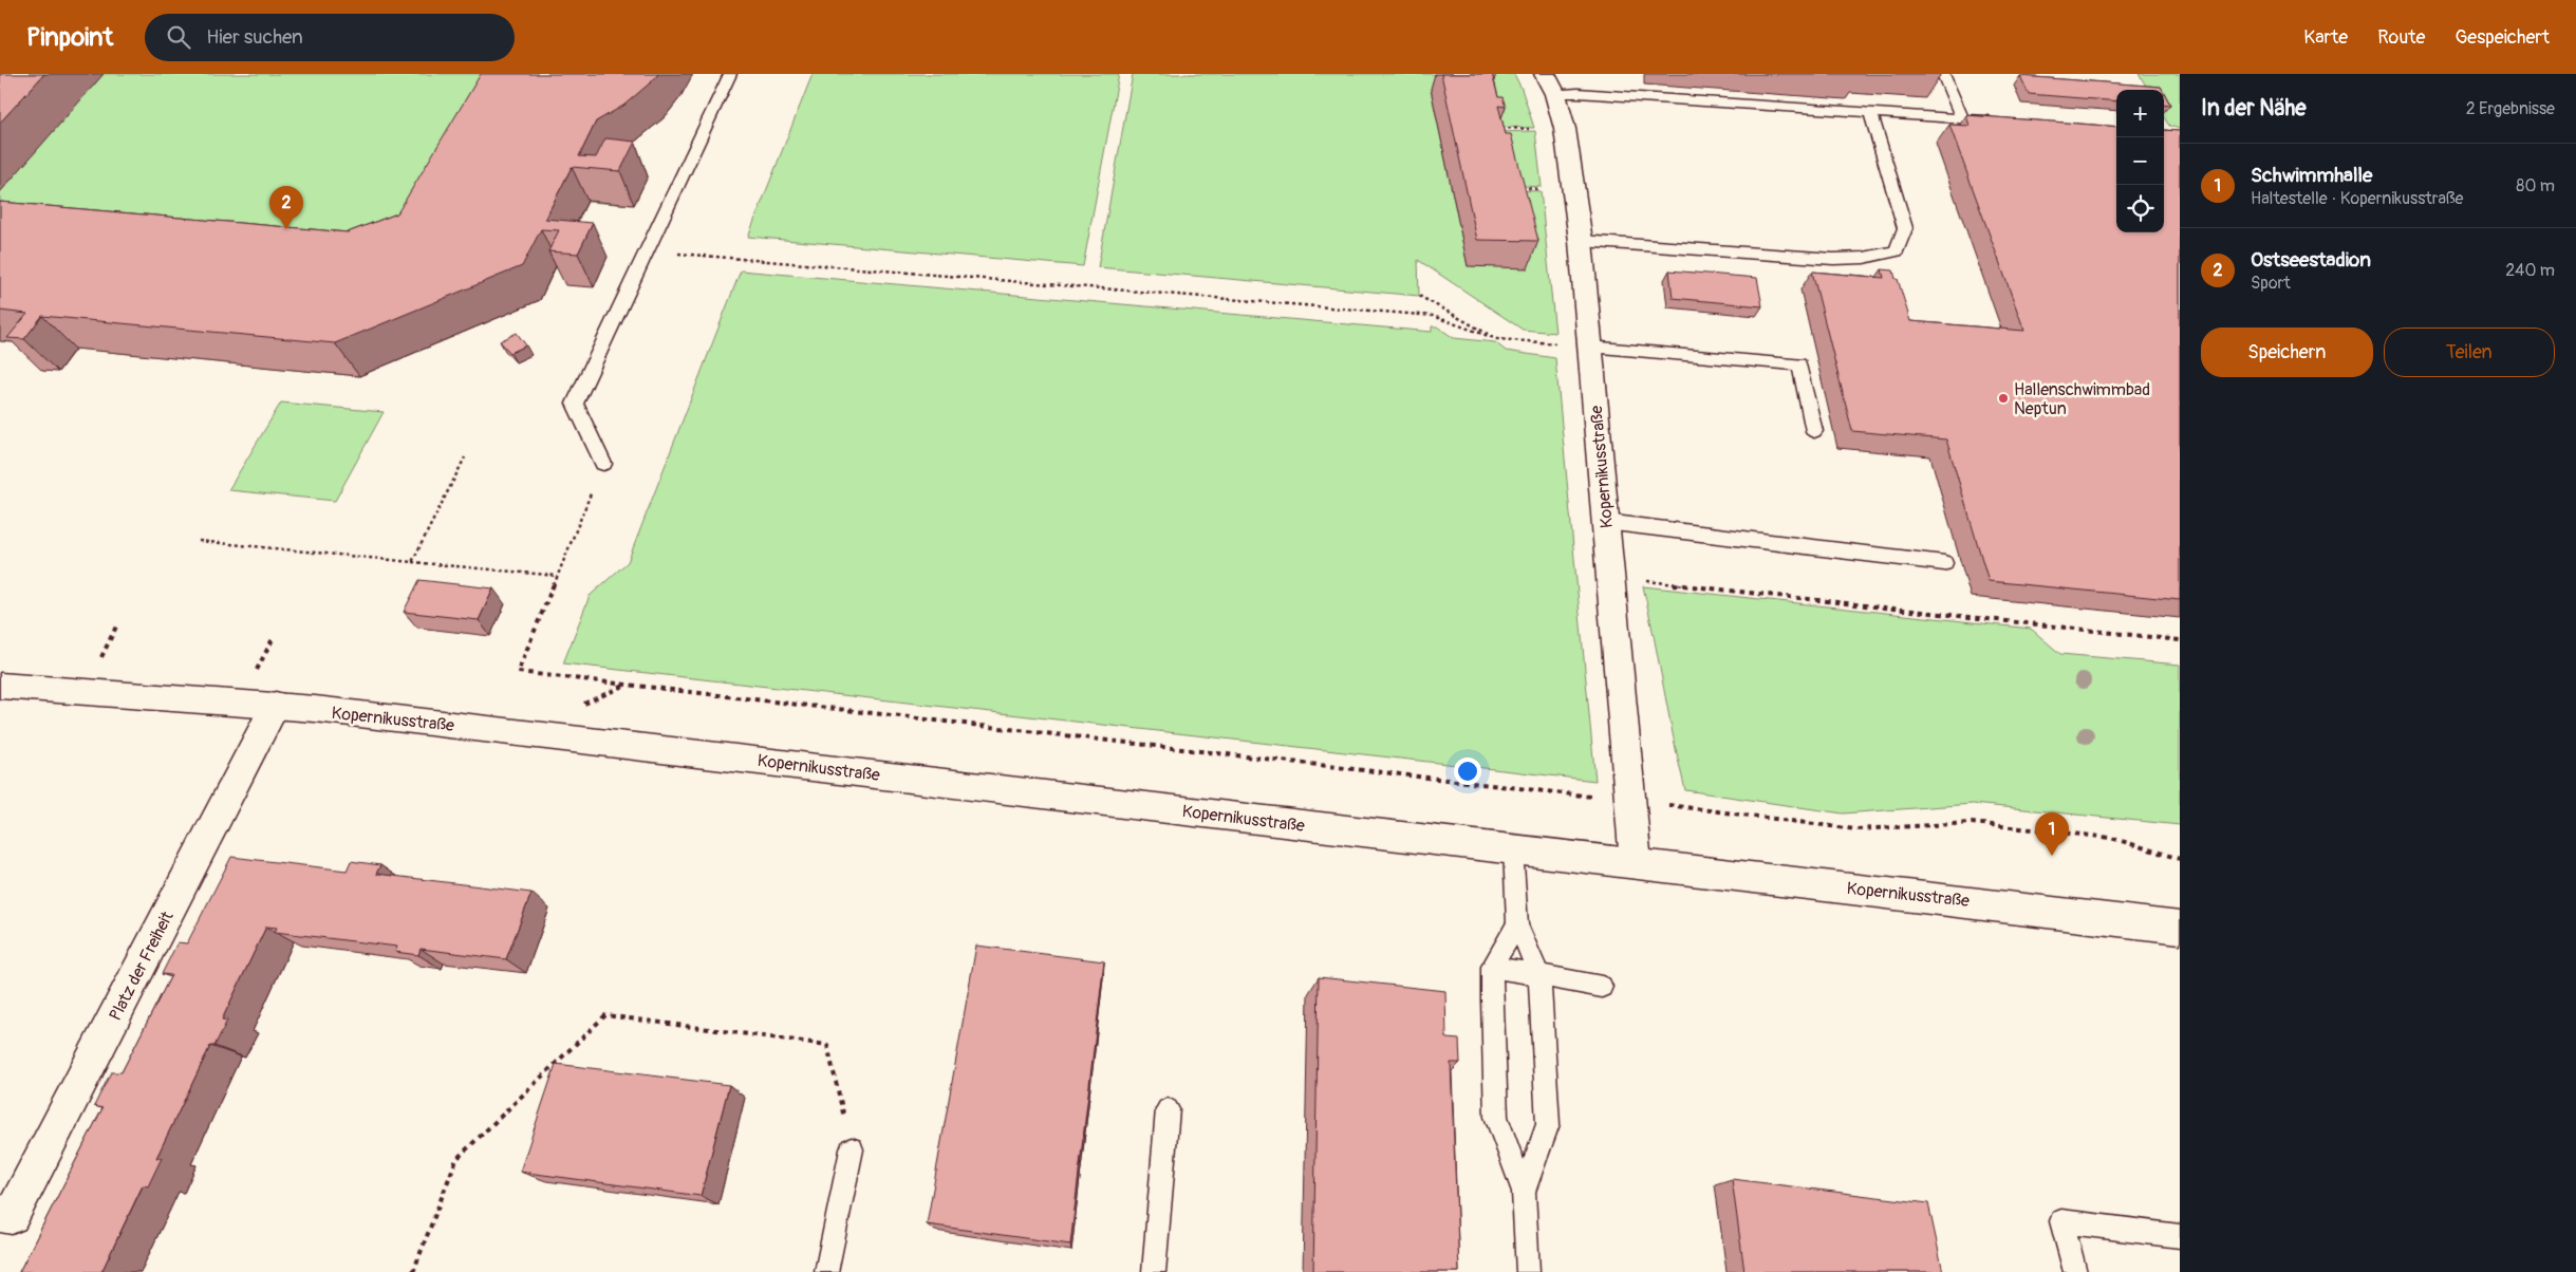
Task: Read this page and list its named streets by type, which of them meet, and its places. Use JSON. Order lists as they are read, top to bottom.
{
  "streets": {
    "street": ["Kopernikusstraße", "Platz der Freiheit"]
  },
  "crossings": [
    ["Kopernikusstraße", "Platz der Freiheit"]
  ],
  "places": ["Hallenschwimmbad Neptun"],
  "page": {
    "header": "Pinpoint",
    "search": "Hier suchen",
    "nav": ["Karte", "Route", "Gespeichert"],
    "heading": ["In der Nähe", "2 Ergebnisse"],
    "map_buttons": ["+", "−"],
    "list": [
      {
        "mark": "1",
        "name": "Schwimmhalle",
        "note": "Haltestelle · Kopernikusstraße",
        "value": "80 m"
      },
      {
        "mark": "2",
        "name": "Ostseestadion",
        "note": "Sport",
        "value": "240 m"
      }
    ],
    "pins": ["2", "1"],
    "buttons": ["Speichern", "Teilen"]
  }
}
